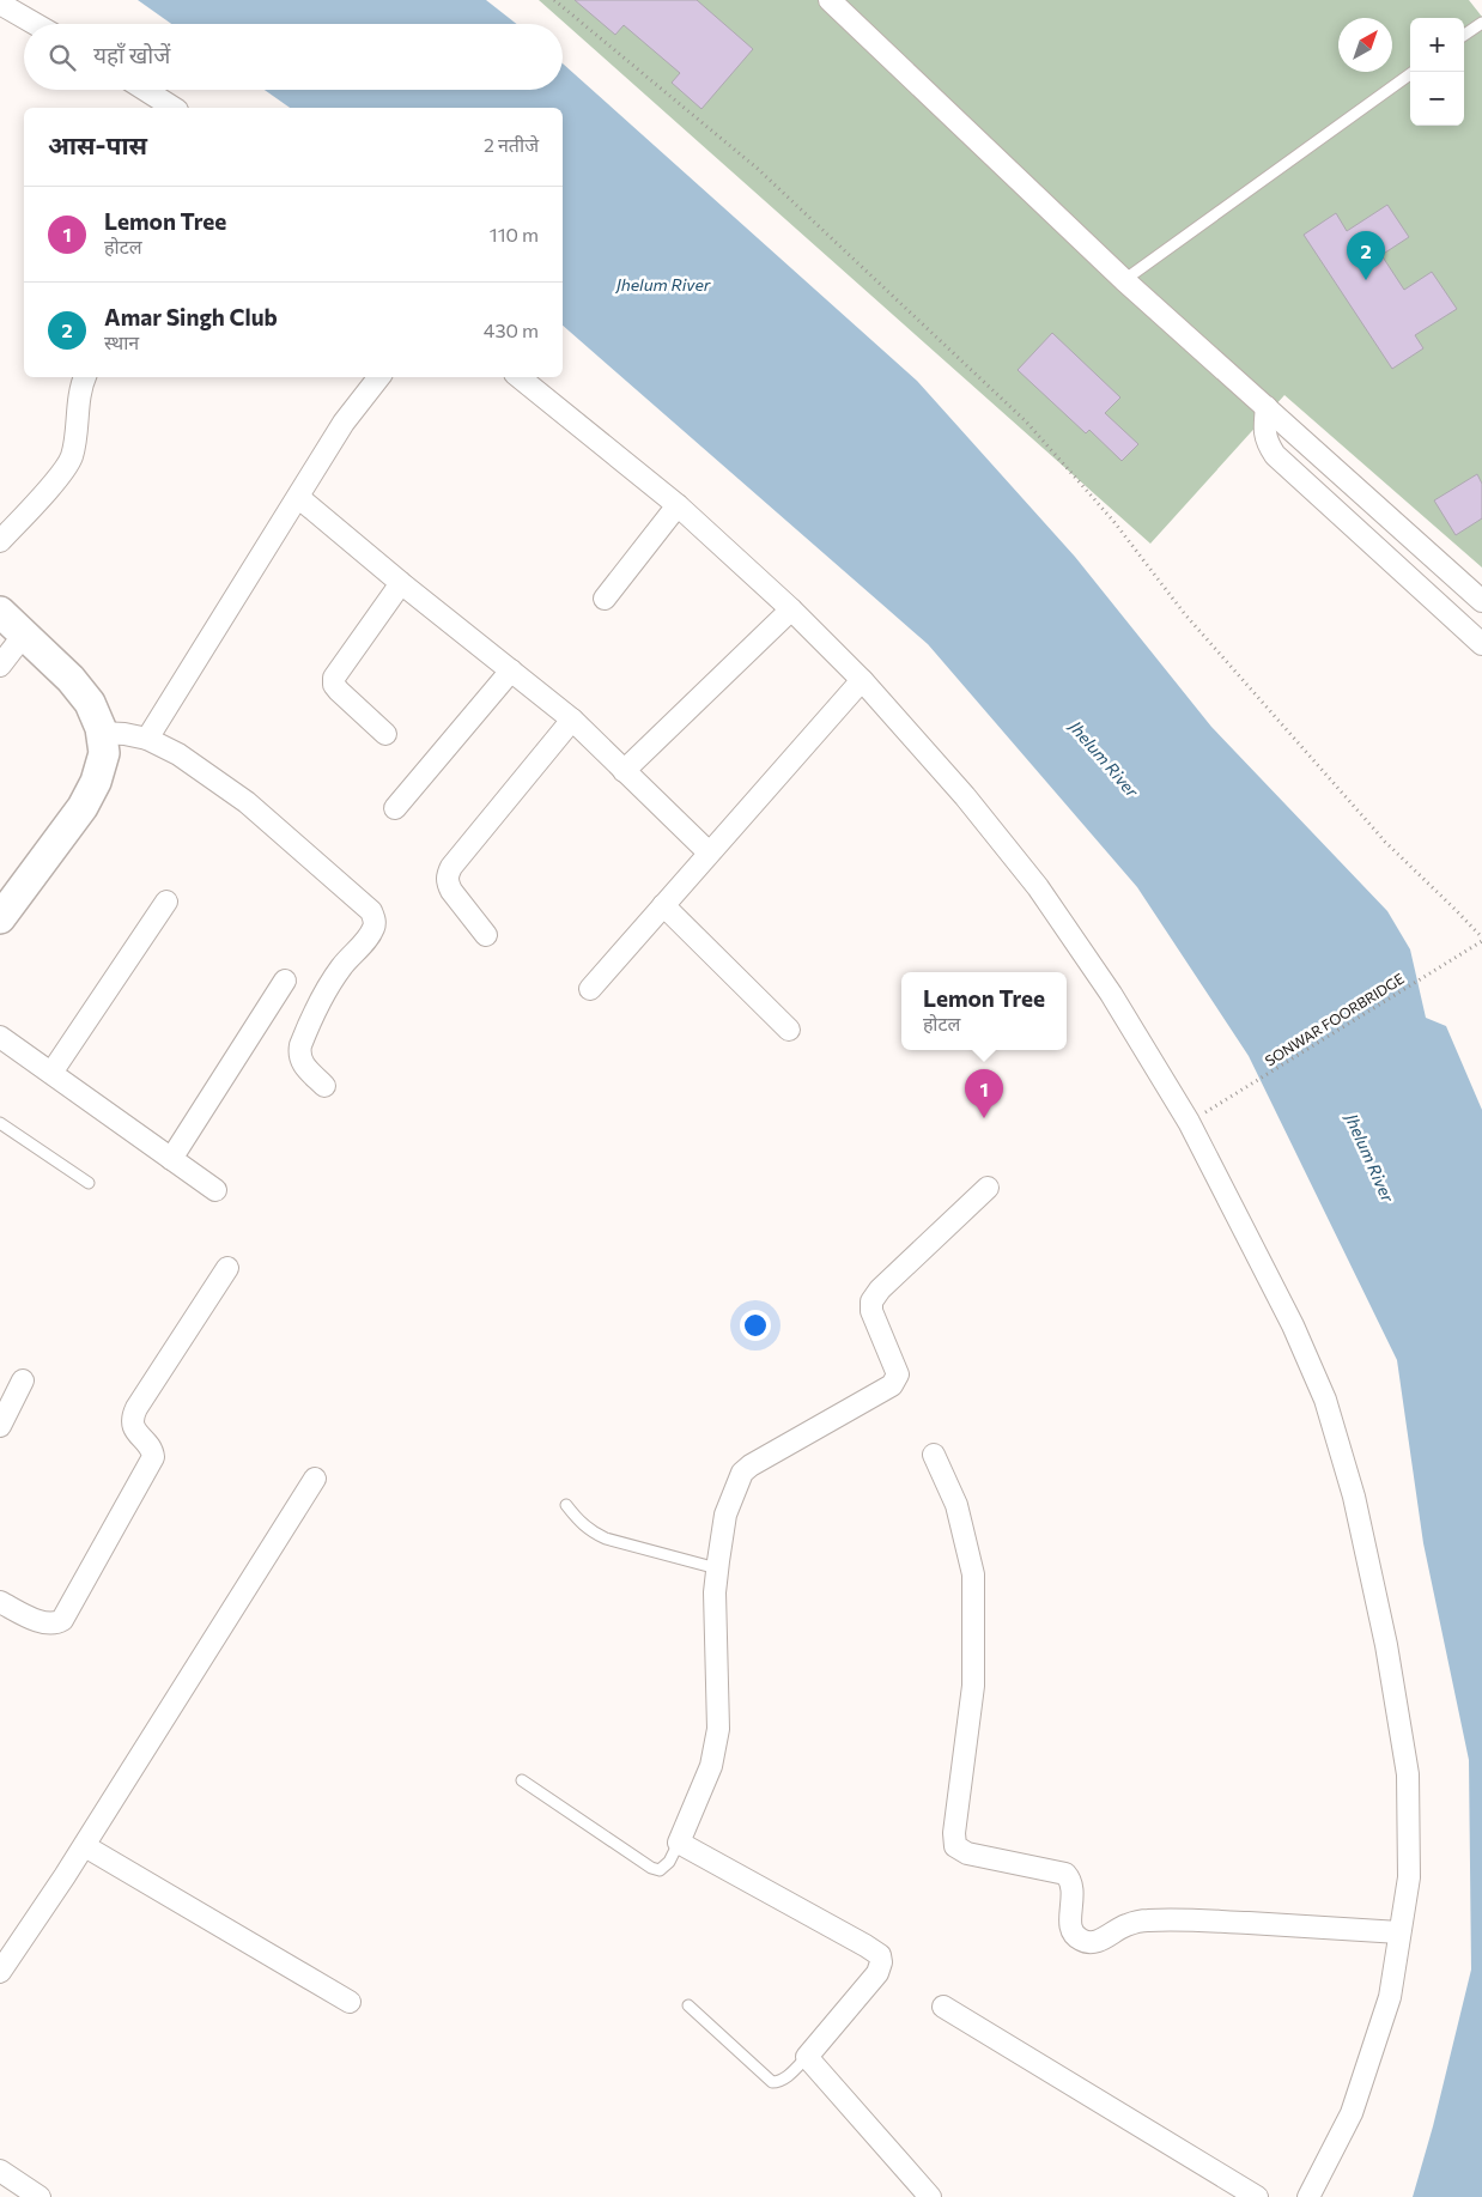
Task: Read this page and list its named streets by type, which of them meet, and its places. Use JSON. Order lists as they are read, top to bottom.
{
  "streets": {
    "path": ["SONWAR FOORBRIDGE"]
  },
  "water": ["Jhelum River"],
  "north": "top right",
  "page": {
    "map_buttons": ["+", "−"],
    "search": "यहाँ खोजें",
    "heading": ["आस-पास", "2 नतीजे"],
    "list": [
      {
        "mark": "1",
        "name": "Lemon Tree",
        "note": "होटल",
        "value": "110 m"
      },
      {
        "mark": "2",
        "name": "Amar Singh Club",
        "note": "स्थान",
        "value": "430 m"
      }
    ],
    "pins": ["2", "1"],
    "popup": ["Lemon Tree", "होटल"]
  }
}
